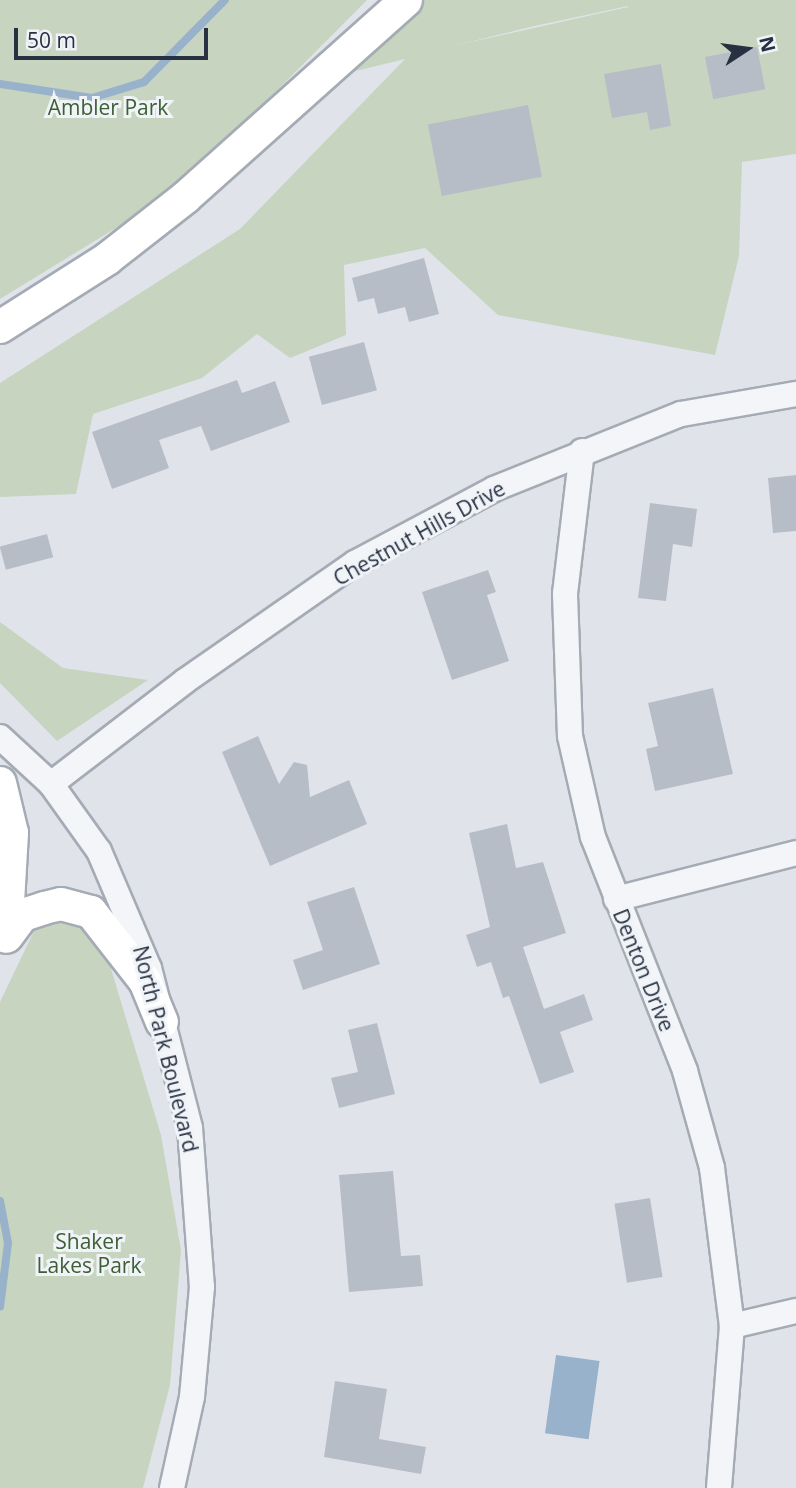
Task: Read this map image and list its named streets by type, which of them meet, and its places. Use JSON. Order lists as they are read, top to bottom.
{
  "streets": {
    "street": ["Chestnut Hills Drive", "Denton Drive", "North Park Boulevard"]
  },
  "crossings": [
    ["Chestnut Hills Drive", "Denton Drive"],
    ["Chestnut Hills Drive", "North Park Boulevard"]
  ],
  "parks": ["Ambler Park", "Shaker Lakes Park"],
  "scale_bar": "50 m",
  "north": "right"
}
